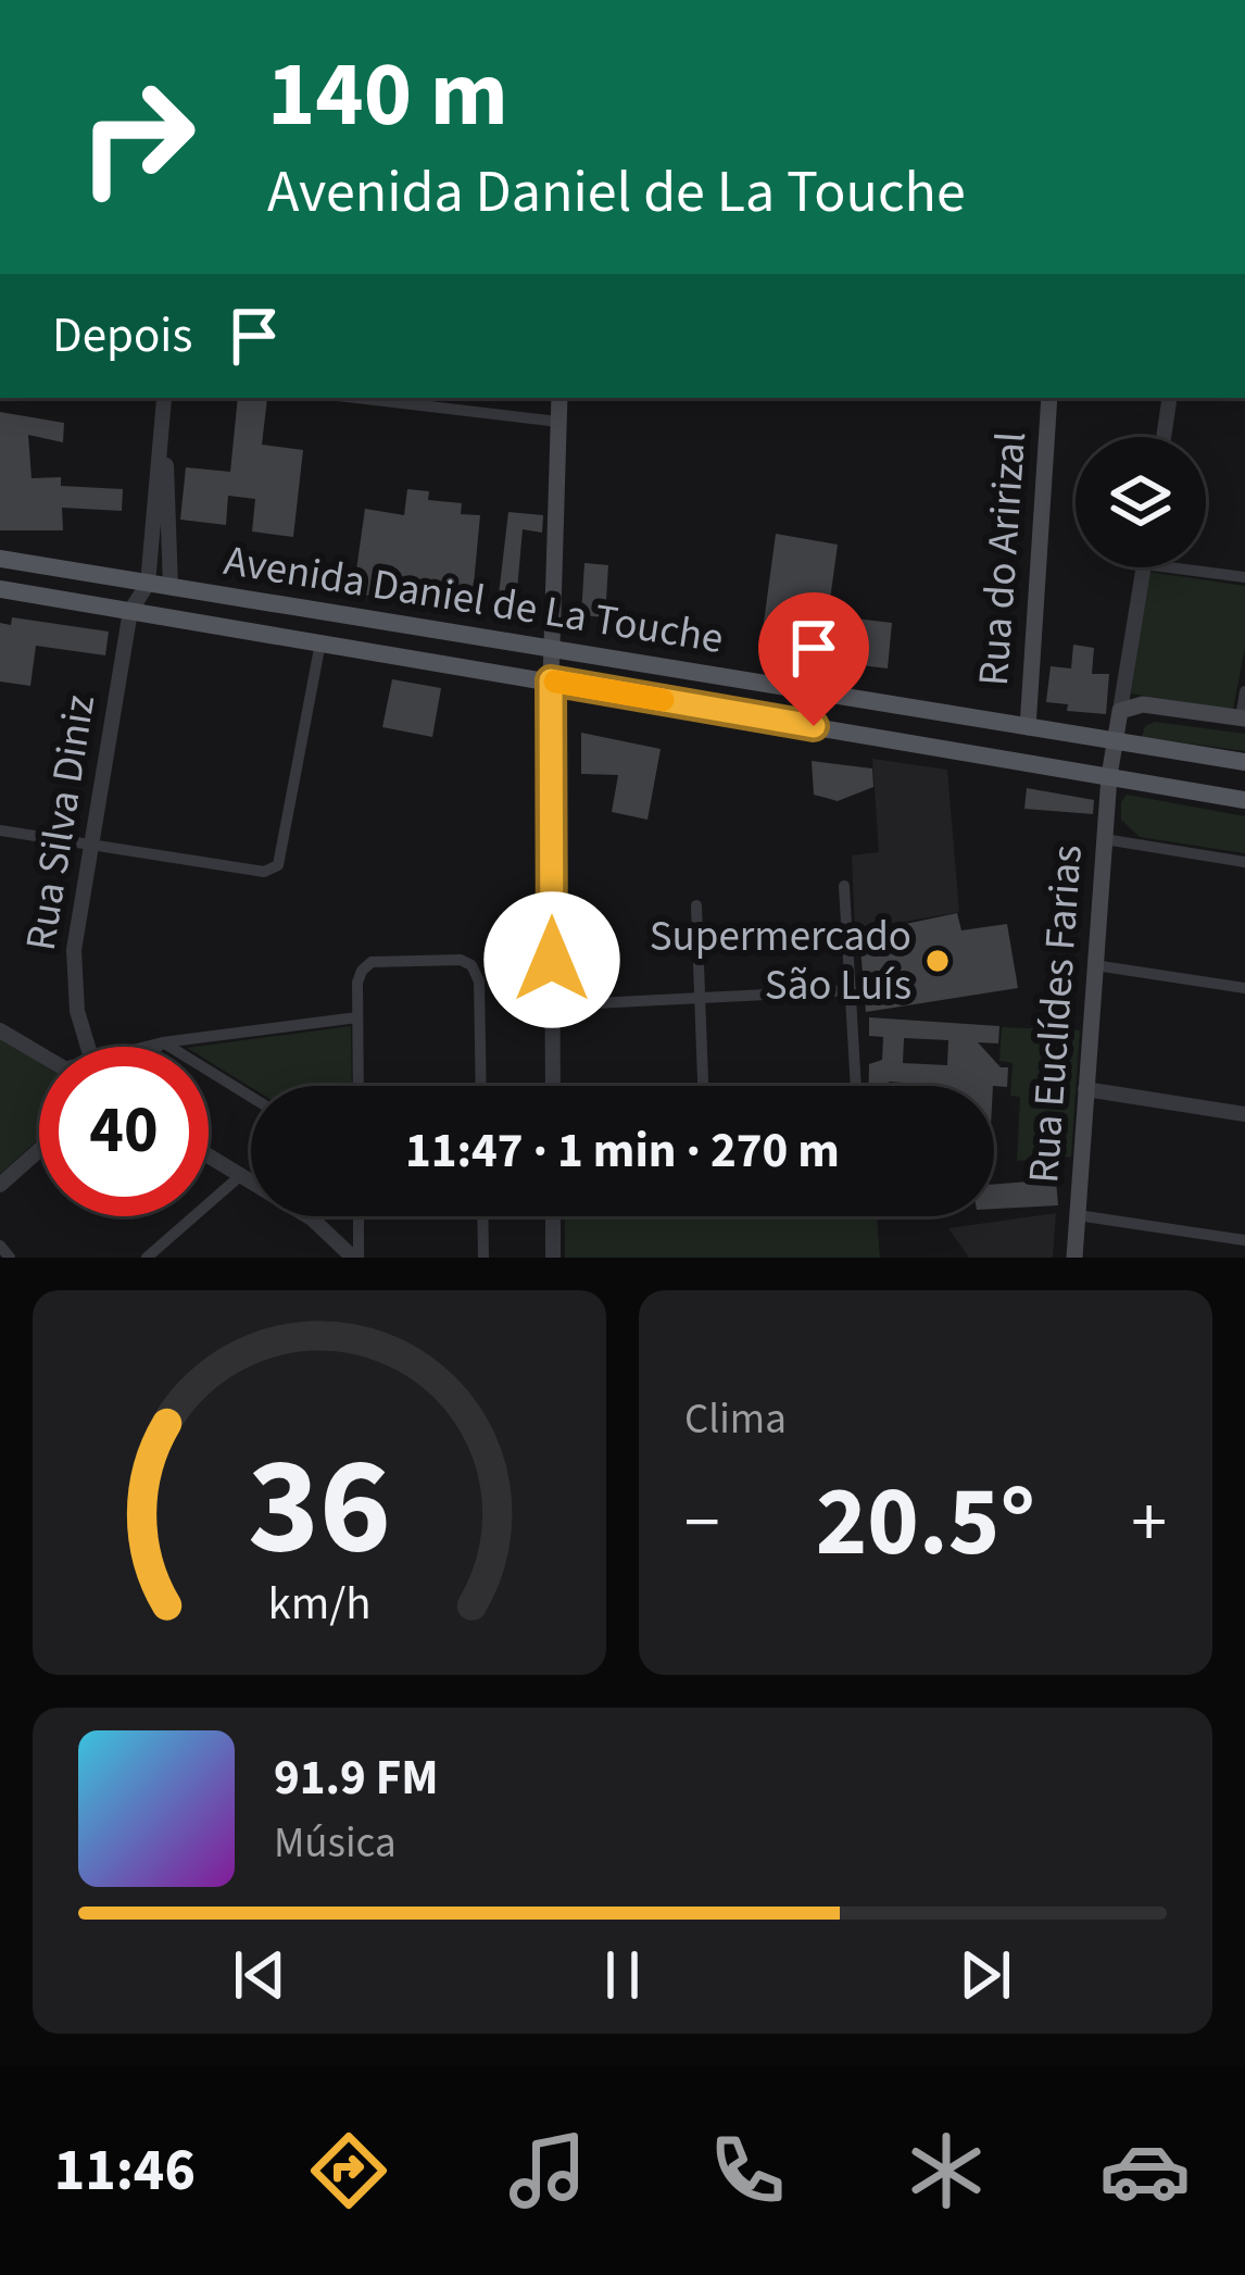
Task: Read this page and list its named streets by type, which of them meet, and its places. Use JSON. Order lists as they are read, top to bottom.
{
  "streets": {
    "main road": ["Rua do Aririzal", "Avenida Daniel de La Touche", "Rua Euclídes Farias"],
    "street": ["Rua Silva Diniz"]
  },
  "crossings": [
    ["Rua do Aririzal", "Avenida Daniel de La Touche"],
    ["Avenida Daniel de La Touche", "Rua Silva Diniz"],
    ["Avenida Daniel de La Touche", "Rua Euclídes Farias"]
  ],
  "places": ["Supermercado São Luís"],
  "page": {
    "turn": ["140 m", "Avenida Daniel de La Touche"],
    "then": "Depois",
    "limit": "40",
    "trip": "11:47 · 1 min · 270 m",
    "tile": "Clima",
    "heat": ["−", "20.5°", "+"],
    "song": ["91.9 FM", "Música"],
    "tabs": "11:46",
    "gauge": ["36", "km/h"]
  }
}
